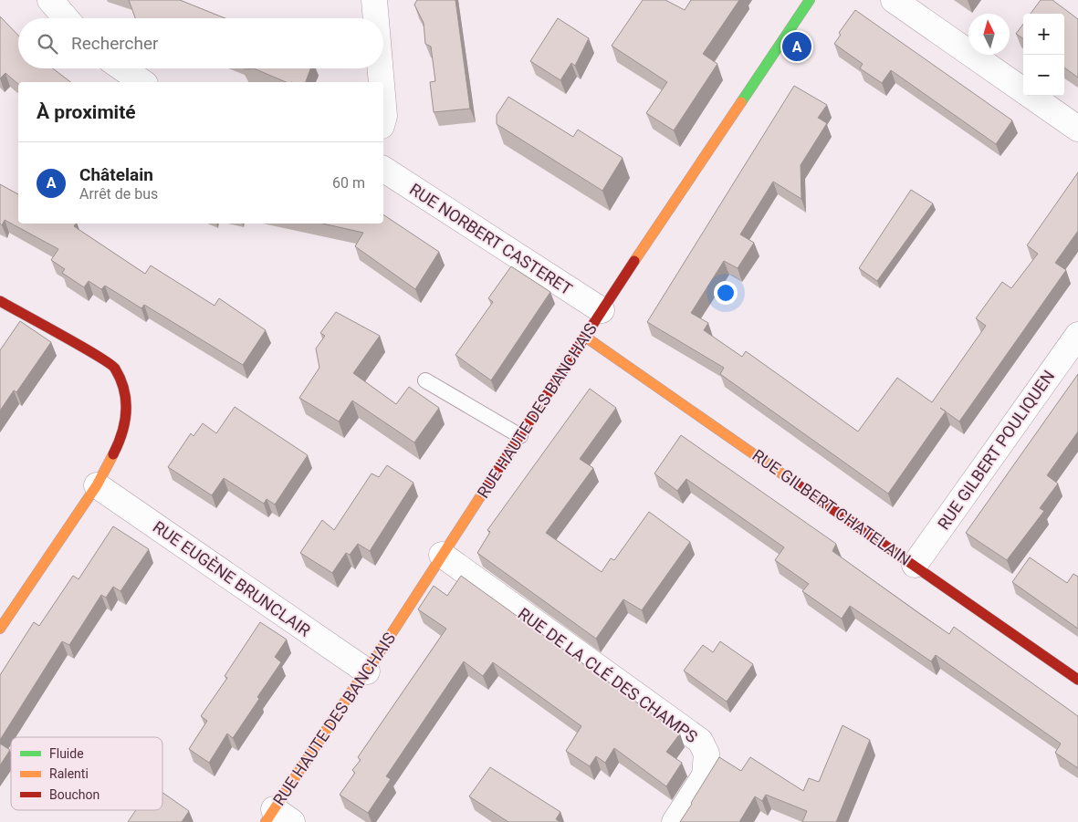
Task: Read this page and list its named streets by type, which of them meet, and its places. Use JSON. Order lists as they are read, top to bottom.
{
  "streets": {
    "street": [
      "RUE NORBERT CASTERET",
      "RUE HAUTE DES BANCHAIS",
      "RUE GILBERT POULIQUEN",
      "RUE GILBERT CHATELAIN",
      "RUE EUGÈNE BRUNCLAIR",
      "RUE DE LA CLÉ DES CHAMPS"
    ]
  },
  "crossings": [
    ["RUE NORBERT CASTERET", "RUE HAUTE DES BANCHAIS"],
    ["RUE HAUTE DES BANCHAIS", "RUE GILBERT CHATELAIN"],
    ["RUE HAUTE DES BANCHAIS", "RUE EUGÈNE BRUNCLAIR"],
    ["RUE HAUTE DES BANCHAIS", "RUE DE LA CLÉ DES CHAMPS"],
    ["RUE GILBERT POULIQUEN", "RUE GILBERT CHATELAIN"]
  ],
  "legend": ["Fluide", "Ralenti", "Bouchon"],
  "north": "top",
  "page": {
    "map_buttons": ["+", "−"],
    "search": "Rechercher",
    "pins": "A",
    "heading": "À proximité",
    "list": [
      {
        "mark": "A",
        "name": "Châtelain",
        "note": "Arrêt de bus",
        "value": "60 m"
      }
    ]
  }
}
